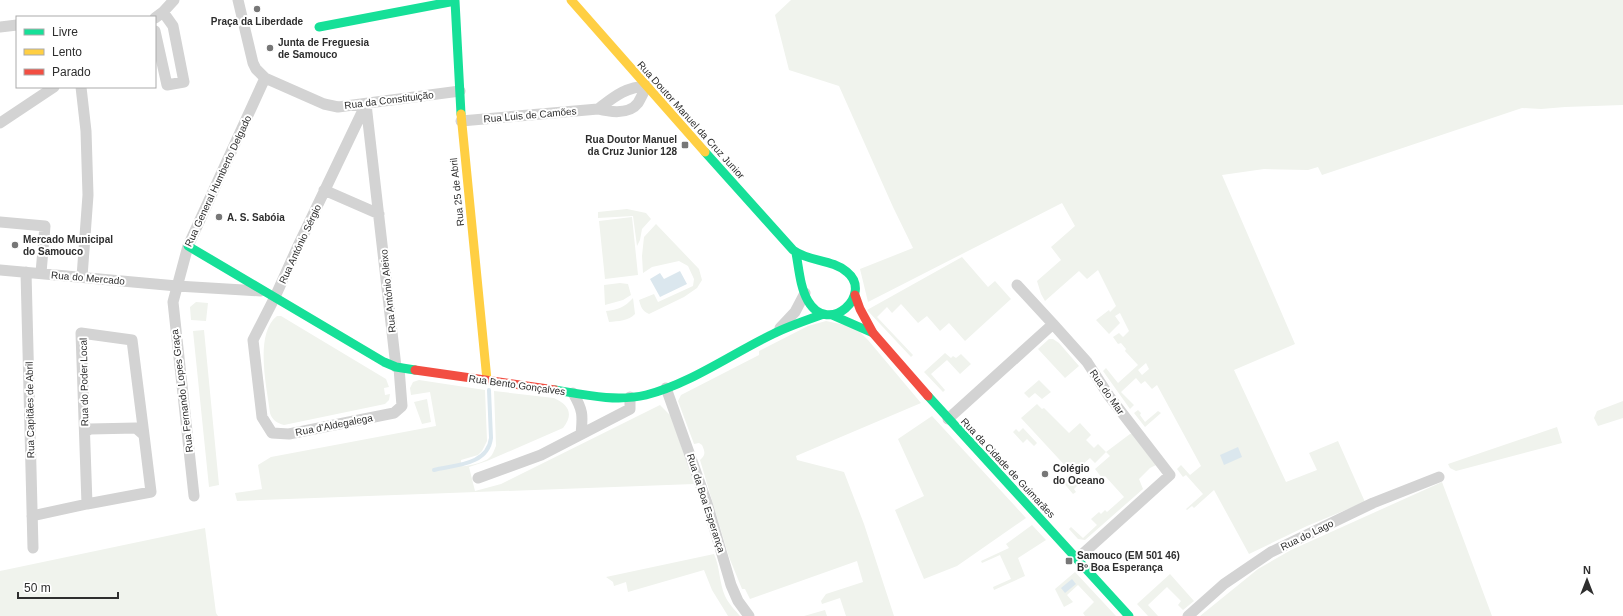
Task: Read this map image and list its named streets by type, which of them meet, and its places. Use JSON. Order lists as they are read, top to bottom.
{
  "streets": {
    "street": [
      "Rua da Constituição",
      "Rua Luis de Camões",
      "Rua Doutor Manuel da Cruz Junior",
      "Rua General Humberto Delgado",
      "Rua 25 de Abril",
      "Rua António Sérgio",
      "Rua do Mercado",
      "Rua António Aleixo",
      "Rua do Poder Local",
      "Rua Bento Gonçalves",
      "Rua Fernando Lopes Graça",
      "Rua do Mar",
      "Rua Capitães de Abril",
      "Rua d'Aldegalega",
      "Rua da Cidade de Guimarães",
      "Rua da Boa Esperança",
      "Rua do Lago"
    ]
  },
  "crossings": [
    ["Rua da Constituição", "Rua General Humberto Delgado"],
    ["Rua da Constituição", "Rua 25 de Abril"],
    ["Rua Luis de Camões", "Rua Doutor Manuel da Cruz Junior"],
    ["Rua Luis de Camões", "Rua 25 de Abril"],
    ["Rua General Humberto Delgado", "Rua do Mercado"],
    ["Rua General Humberto Delgado", "Rua Bento Gonçalves"],
    ["Rua General Humberto Delgado", "Rua Fernando Lopes Graça"],
    ["Rua 25 de Abril", "Rua Bento Gonçalves"],
    ["Rua António Sérgio", "Rua Bento Gonçalves"],
    ["Rua António Sérgio", "Rua d'Aldegalega"],
    ["Rua do Mercado", "Rua Bento Gonçalves"],
    ["Rua do Mercado", "Rua Fernando Lopes Graça"],
    ["Rua do Mercado", "Rua Capitães de Abril"],
    ["Rua António Aleixo", "Rua Bento Gonçalves"],
    ["Rua António Aleixo", "Rua d'Aldegalega"],
    ["Rua do Poder Local", "Rua Capitães de Abril"],
    ["Rua Bento Gonçalves", "Rua Fernando Lopes Graça"],
    ["Rua Bento Gonçalves", "Rua d'Aldegalega"],
    ["Rua Bento Gonçalves", "Rua da Boa Esperança"],
    ["Rua do Mar", "Rua da Cidade de Guimarães"]
  ],
  "places": {
    "other": [
      "Praça da Liberdade",
      "Junta de Freguesia de Samouco",
      "A. S. Sabóia",
      "Mercado Municipal do Samouco",
      "Colégio do Oceano"
    ],
    "transit": ["Rua Doutor Manuel da Cruz Junior 128", "Samouco (EM 501 46) Bº Boa Esperança"]
  },
  "legend": ["Livre", "Lento", "Parado"],
  "scale_bar": "50 m",
  "north": "top"
}
